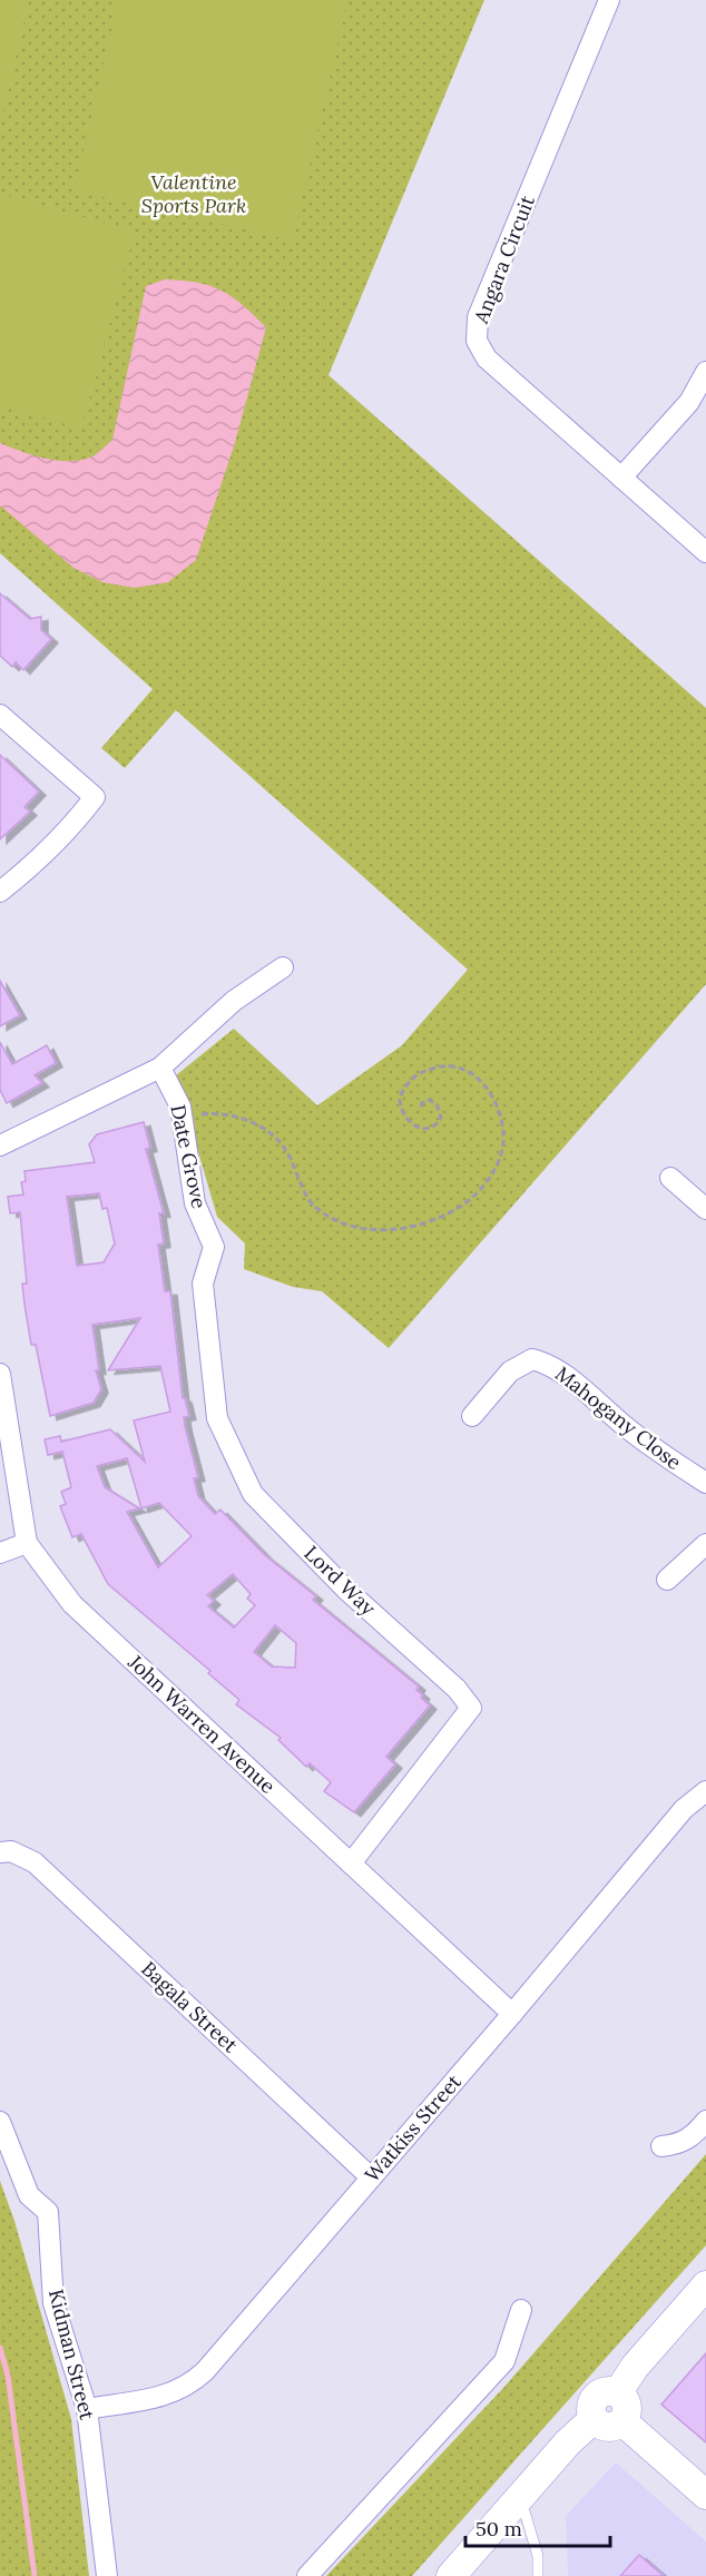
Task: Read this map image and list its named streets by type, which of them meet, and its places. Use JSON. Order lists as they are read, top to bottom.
{
  "streets": {
    "street": [
      "Angara Circuit",
      "Date Grove",
      "Mahogany Close",
      "Lord Way",
      "John Warren Avenue",
      "Bagala Street",
      "Watkiss Street",
      "Kidman Street"
    ]
  },
  "crossings": [
    ["Date Grove", "Lord Way"],
    ["Lord Way", "John Warren Avenue"],
    ["John Warren Avenue", "Watkiss Street"],
    ["Bagala Street", "Watkiss Street"],
    ["Watkiss Street", "Kidman Street"]
  ],
  "parks": ["Valentine Sports Park"],
  "scale_bar": "50 m"
}
